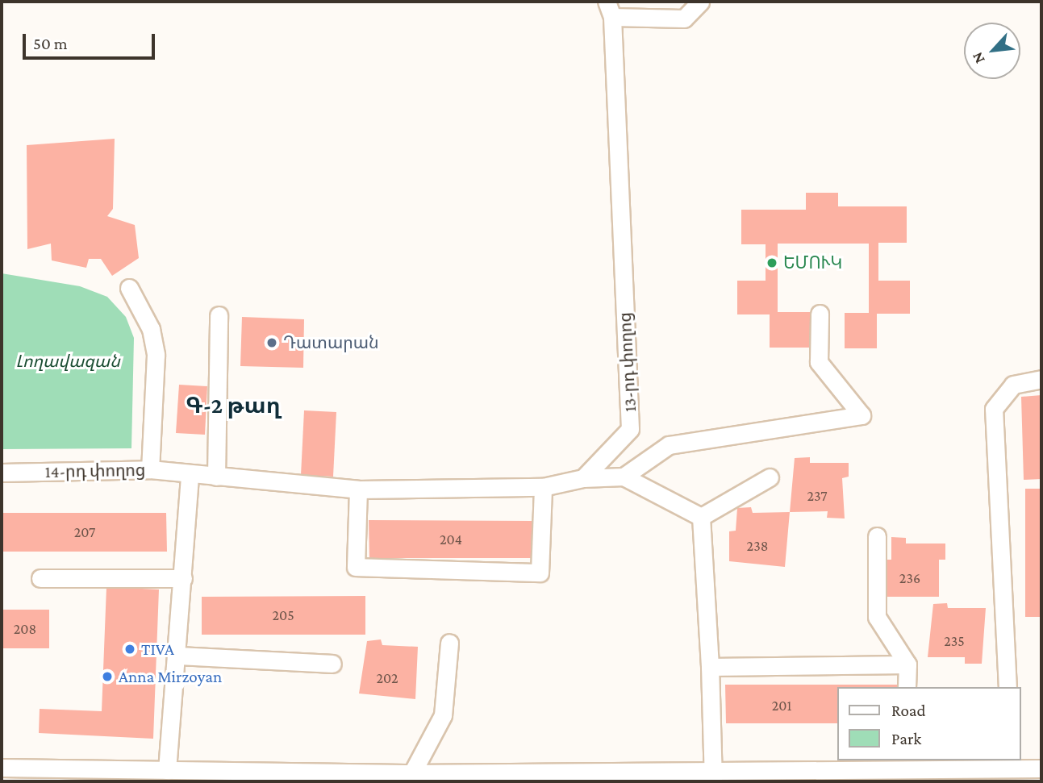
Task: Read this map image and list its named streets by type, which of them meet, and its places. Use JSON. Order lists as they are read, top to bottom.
{
  "streets": {
    "street": ["13-րդ փողոց", "14-րդ փողոց"]
  },
  "districts": ["Գ-2 թաղ"],
  "parks": ["Լողավազան"],
  "places": [
    "ԵՄՈՒԿ",
    "Դատարան",
    "TIVA",
    "Anna Mirzoyan"
  ],
  "house_numbers": [
    "237",
    "207",
    "204",
    "238",
    "236",
    "205",
    "208",
    "235",
    "202",
    "201"
  ],
  "legend": ["Road", "Park"],
  "scale_bar": "50 m",
  "north": "bottom left"
}
